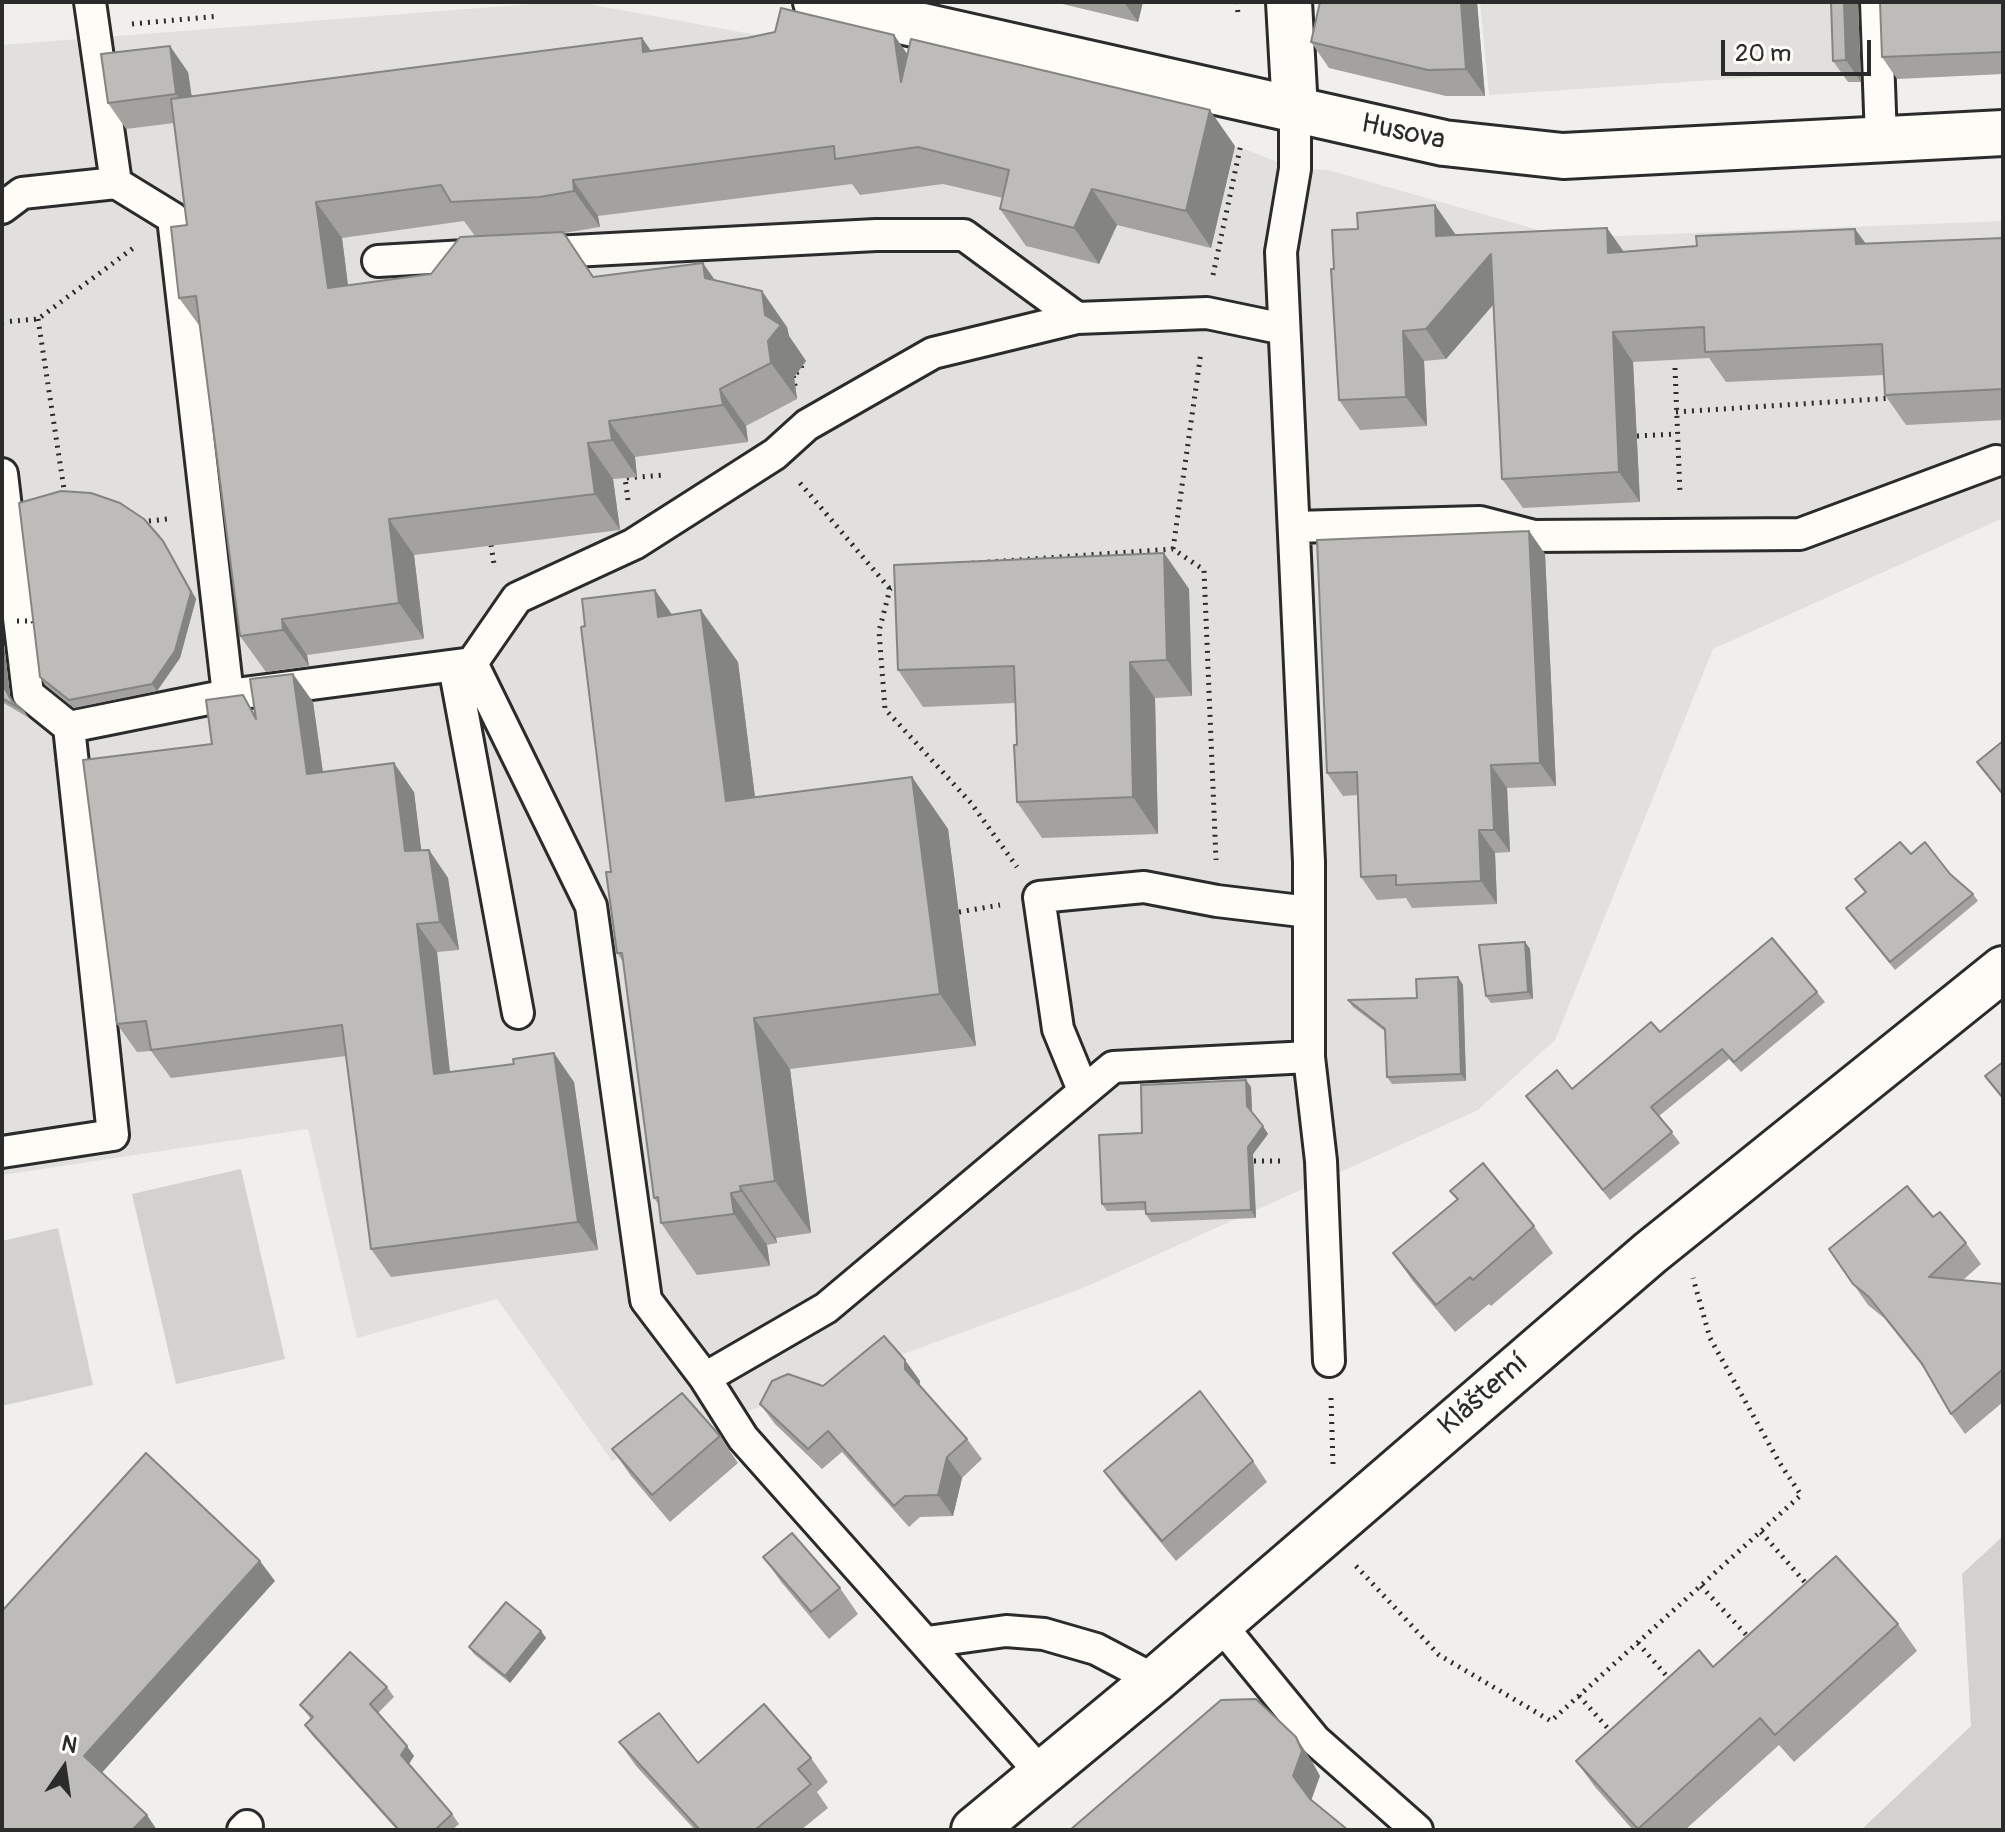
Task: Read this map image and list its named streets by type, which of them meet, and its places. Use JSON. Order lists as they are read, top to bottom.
{
  "streets": {
    "street": ["Husova", "Klášterní"]
  },
  "scale_bar": "20 m",
  "north": "top"
}
